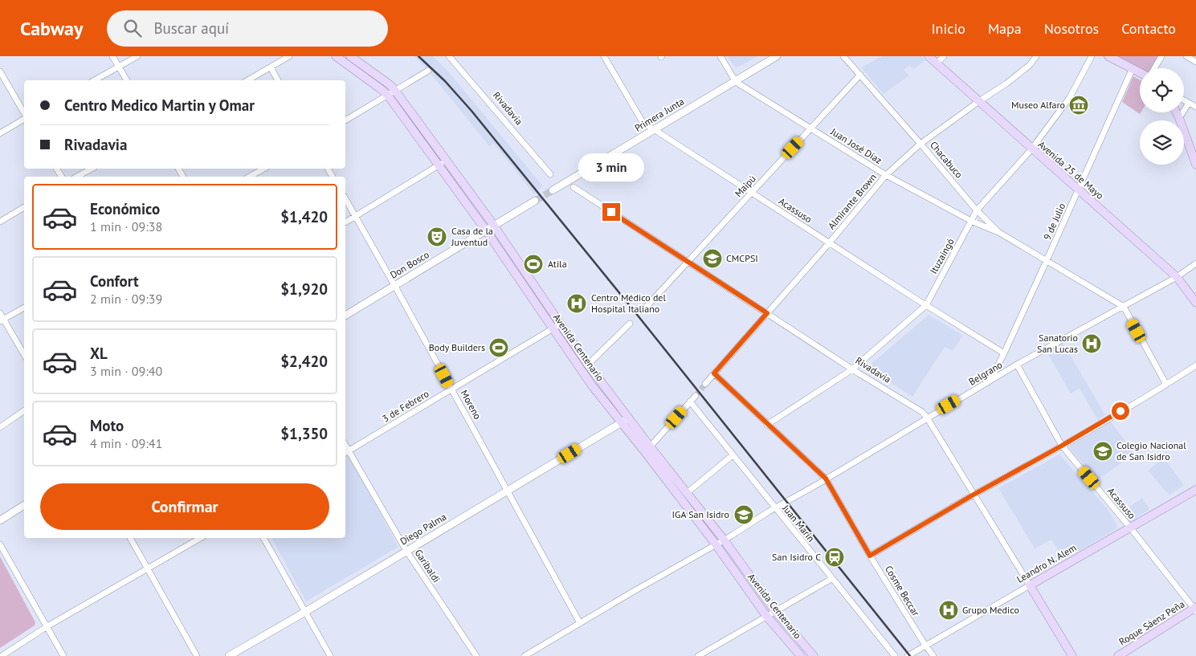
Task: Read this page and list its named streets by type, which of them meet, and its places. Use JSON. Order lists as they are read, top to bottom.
{
  "streets": {
    "main road": [
      "Rivadavia",
      "Avenida 25 de Mayo",
      "Avenida Centenario",
      "Leandro N. Alem",
      "Roque Sáenz Peña"
    ],
    "street": [
      "Primera Junta",
      "Juan José Díaz",
      "Chacabuco",
      "Maipú",
      "Almirante Brown",
      "Acassuso",
      "9 de Julio",
      "Ituzaingó",
      "Don Bosco",
      "Belgrano",
      "Moreno",
      "3 de Febrero",
      "Juan Marín",
      "Diego Palma",
      "Garibaldi",
      "Cosme Beccar"
    ]
  },
  "crossings": [
    ["Rivadavia", "Maipú"],
    ["Rivadavia", "Almirante Brown"],
    ["Rivadavia", "Ituzaingó"],
    ["Rivadavia", "Belgrano"],
    ["Rivadavia", "Leandro N. Alem"],
    ["Primera Junta", "Juan José Díaz"],
    ["Primera Junta", "Acassuso"],
    ["Juan José Díaz", "Chacabuco"],
    ["Juan José Díaz", "Maipú"],
    ["Juan José Díaz", "Almirante Brown"],
    ["Juan José Díaz", "Ituzaingó"],
    ["Chacabuco", "Maipú"],
    ["Chacabuco", "Almirante Brown"],
    ["Chacabuco", "9 de Julio"],
    ["Chacabuco", "Ituzaingó"],
    ["Chacabuco", "Belgrano"],
    ["Avenida 25 de Mayo", "Almirante Brown"],
    ["Avenida 25 de Mayo", "9 de Julio"],
    ["Avenida 25 de Mayo", "Ituzaingó"],
    ["Avenida 25 de Mayo", "Belgrano"],
    ["Maipú", "Acassuso"],
    ["Almirante Brown", "Acassuso"],
    ["Almirante Brown", "Cosme Beccar"],
    ["Acassuso", "9 de Julio"],
    ["Acassuso", "Ituzaingó"],
    ["Acassuso", "Belgrano"],
    ["Acassuso", "Leandro N. Alem"],
    ["Acassuso", "Roque Sáenz Peña"],
    ["9 de Julio", "Belgrano"],
    ["Ituzaingó", "Cosme Beccar"],
    ["Don Bosco", "Avenida Centenario"],
    ["Don Bosco", "Moreno"],
    ["Avenida Centenario", "Belgrano"],
    ["Avenida Centenario", "3 de Febrero"],
    ["Avenida Centenario", "Diego Palma"],
    ["Belgrano", "Moreno"],
    ["Belgrano", "Juan Marín"],
    ["Belgrano", "Cosme Beccar"],
    ["Moreno", "3 de Febrero"],
    ["Moreno", "Diego Palma"],
    ["3 de Febrero", "Garibaldi"],
    ["Diego Palma", "Garibaldi"],
    ["Leandro N. Alem", "Cosme Beccar"]
  ],
  "places": {
    "museum": ["Museo Alfaro"],
    "theatre": ["Casa de la Juventud"],
    "school or university": ["CMCPSI", "Colegio Nacional de San Isidro", "IGA San Isidro"],
    "sports": ["Atila", "Body Builders"],
    "hospital": ["Centro Médico del Hospital Italiano", "Sanatorio San Lucas", "Grupo Medico"],
    "station": ["San Isidro C"]
  },
  "page": {
    "header": "Cabway",
    "search": "Buscar aquí",
    "nav": [
      "Inicio",
      "Mapa",
      "Nosotros",
      "Contacto"
    ],
    "banner": ["Centro Medico Martin y Omar", "Rivadavia"],
    "bubble": "3 min",
    "list": [
      {
        "name": "Económico",
        "note": "1 min · 09:38",
        "value": "$1,420"
      },
      {
        "name": "Confort",
        "note": "2 min · 09:39",
        "value": "$1,920"
      },
      {
        "name": "XL",
        "note": "3 min · 09:40",
        "value": "$2,420"
      },
      {
        "name": "Moto",
        "note": "4 min · 09:41",
        "value": "$1,350"
      }
    ],
    "buttons": "Confirmar"
  }
}
